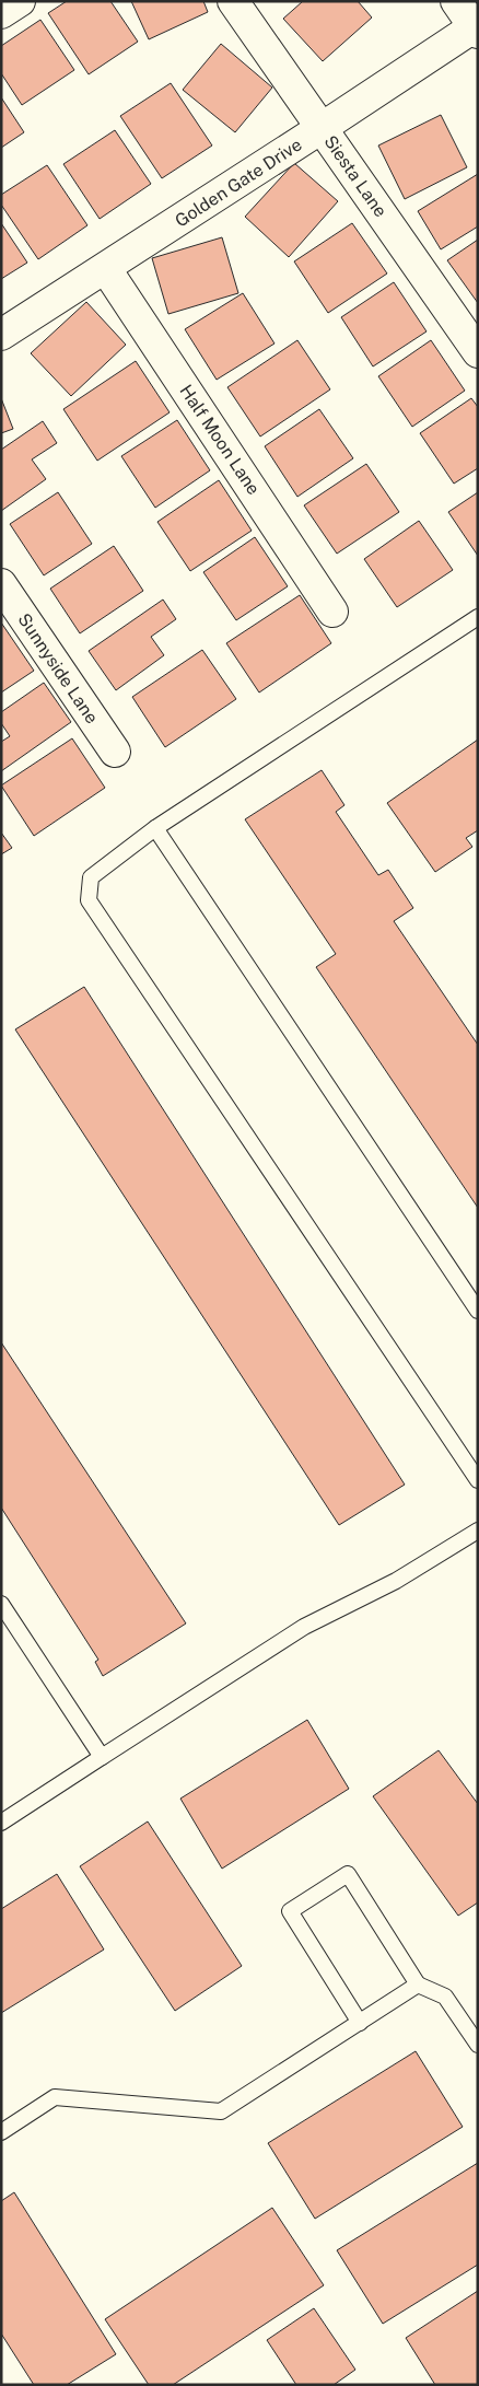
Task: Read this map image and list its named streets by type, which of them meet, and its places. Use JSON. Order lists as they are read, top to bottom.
{
  "streets": {
    "street": [
      "Siesta Lane",
      "Golden Gate Drive",
      "Half Moon Lane",
      "Sunnyside Lane"
    ]
  },
  "crossings": [
    ["Siesta Lane", "Golden Gate Drive"],
    ["Golden Gate Drive", "Half Moon Lane"]
  ]
}
